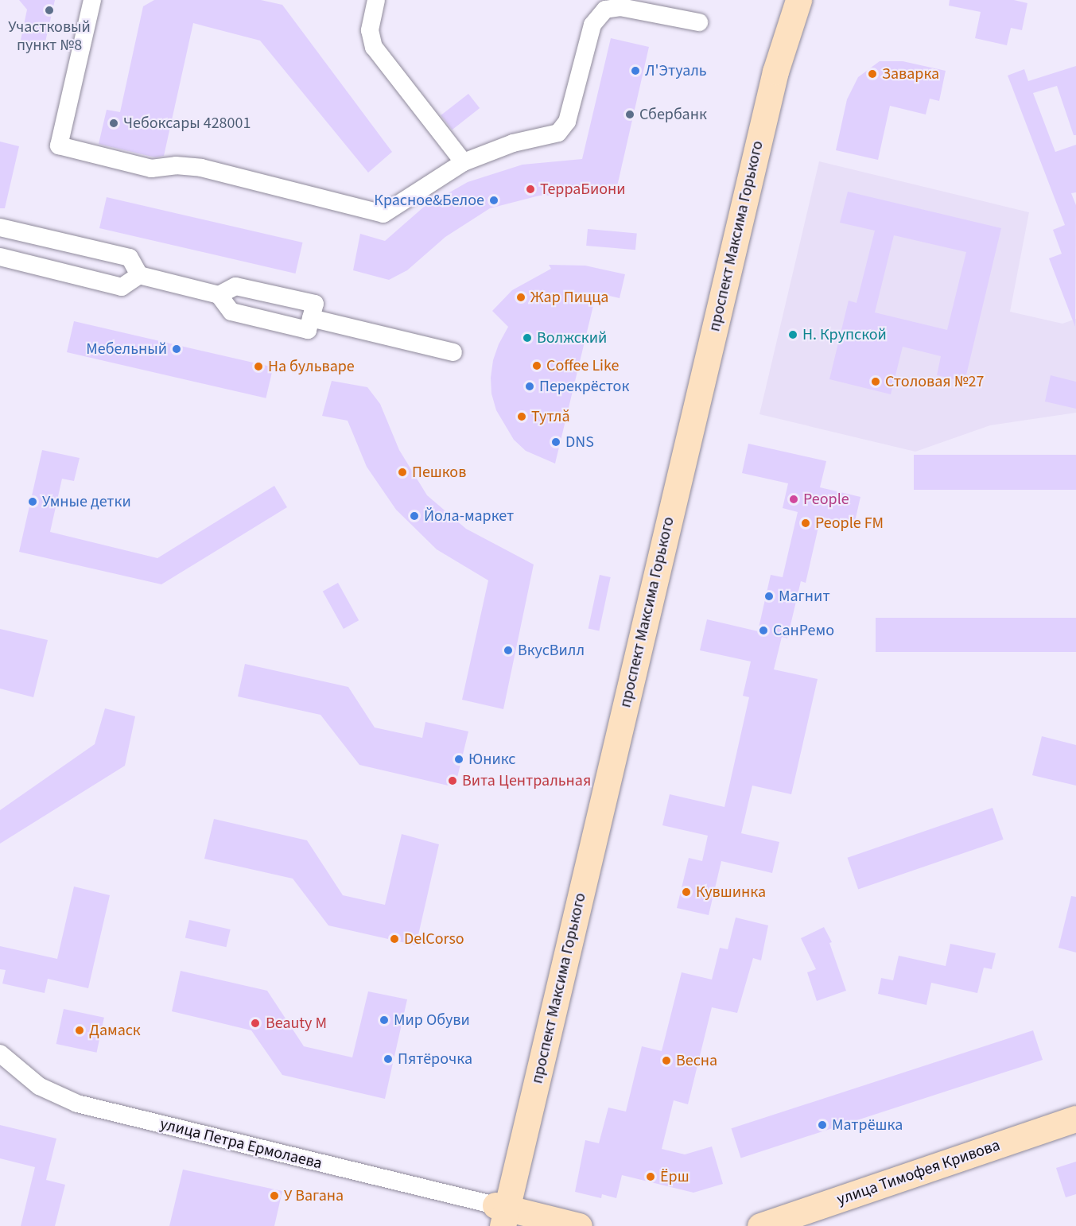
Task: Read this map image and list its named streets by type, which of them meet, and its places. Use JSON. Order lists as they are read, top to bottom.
{
  "streets": {
    "main road": ["проспект Максима Горького", "улица Тимофея Кривова"],
    "street": ["улица Петра Ермолаева"]
  },
  "crossings": [
    ["проспект Максима Горького", "улица Петра Ермолаева"]
  ],
  "places": [
    "Участковый пункт №8",
    "Л'Этуаль",
    "Заварка",
    "Сбербанк",
    "Чебоксары 428001",
    "ТерраБиони",
    "Красное&Белое",
    "Жар Пицца",
    "Н. Крупской",
    "Волжский",
    "Мебельный",
    "Coffee Like",
    "На бульваре",
    "Столовая №27",
    "Перекрёсток",
    "Тутлӑ",
    "DNS",
    "Пешков",
    "People",
    "Умные детки",
    "Йола-маркет",
    "People FM",
    "Магнит",
    "СанРемо",
    "ВкусВилл",
    "Юникс",
    "Вита Центральная",
    "Кувшинка",
    "DelCorso",
    "Мир Обуви",
    "Beauty M",
    "Дамаск",
    "Пятёрочка",
    "Весна",
    "Матрёшка",
    "Ёрш",
    "У Вагана"
  ]
}
